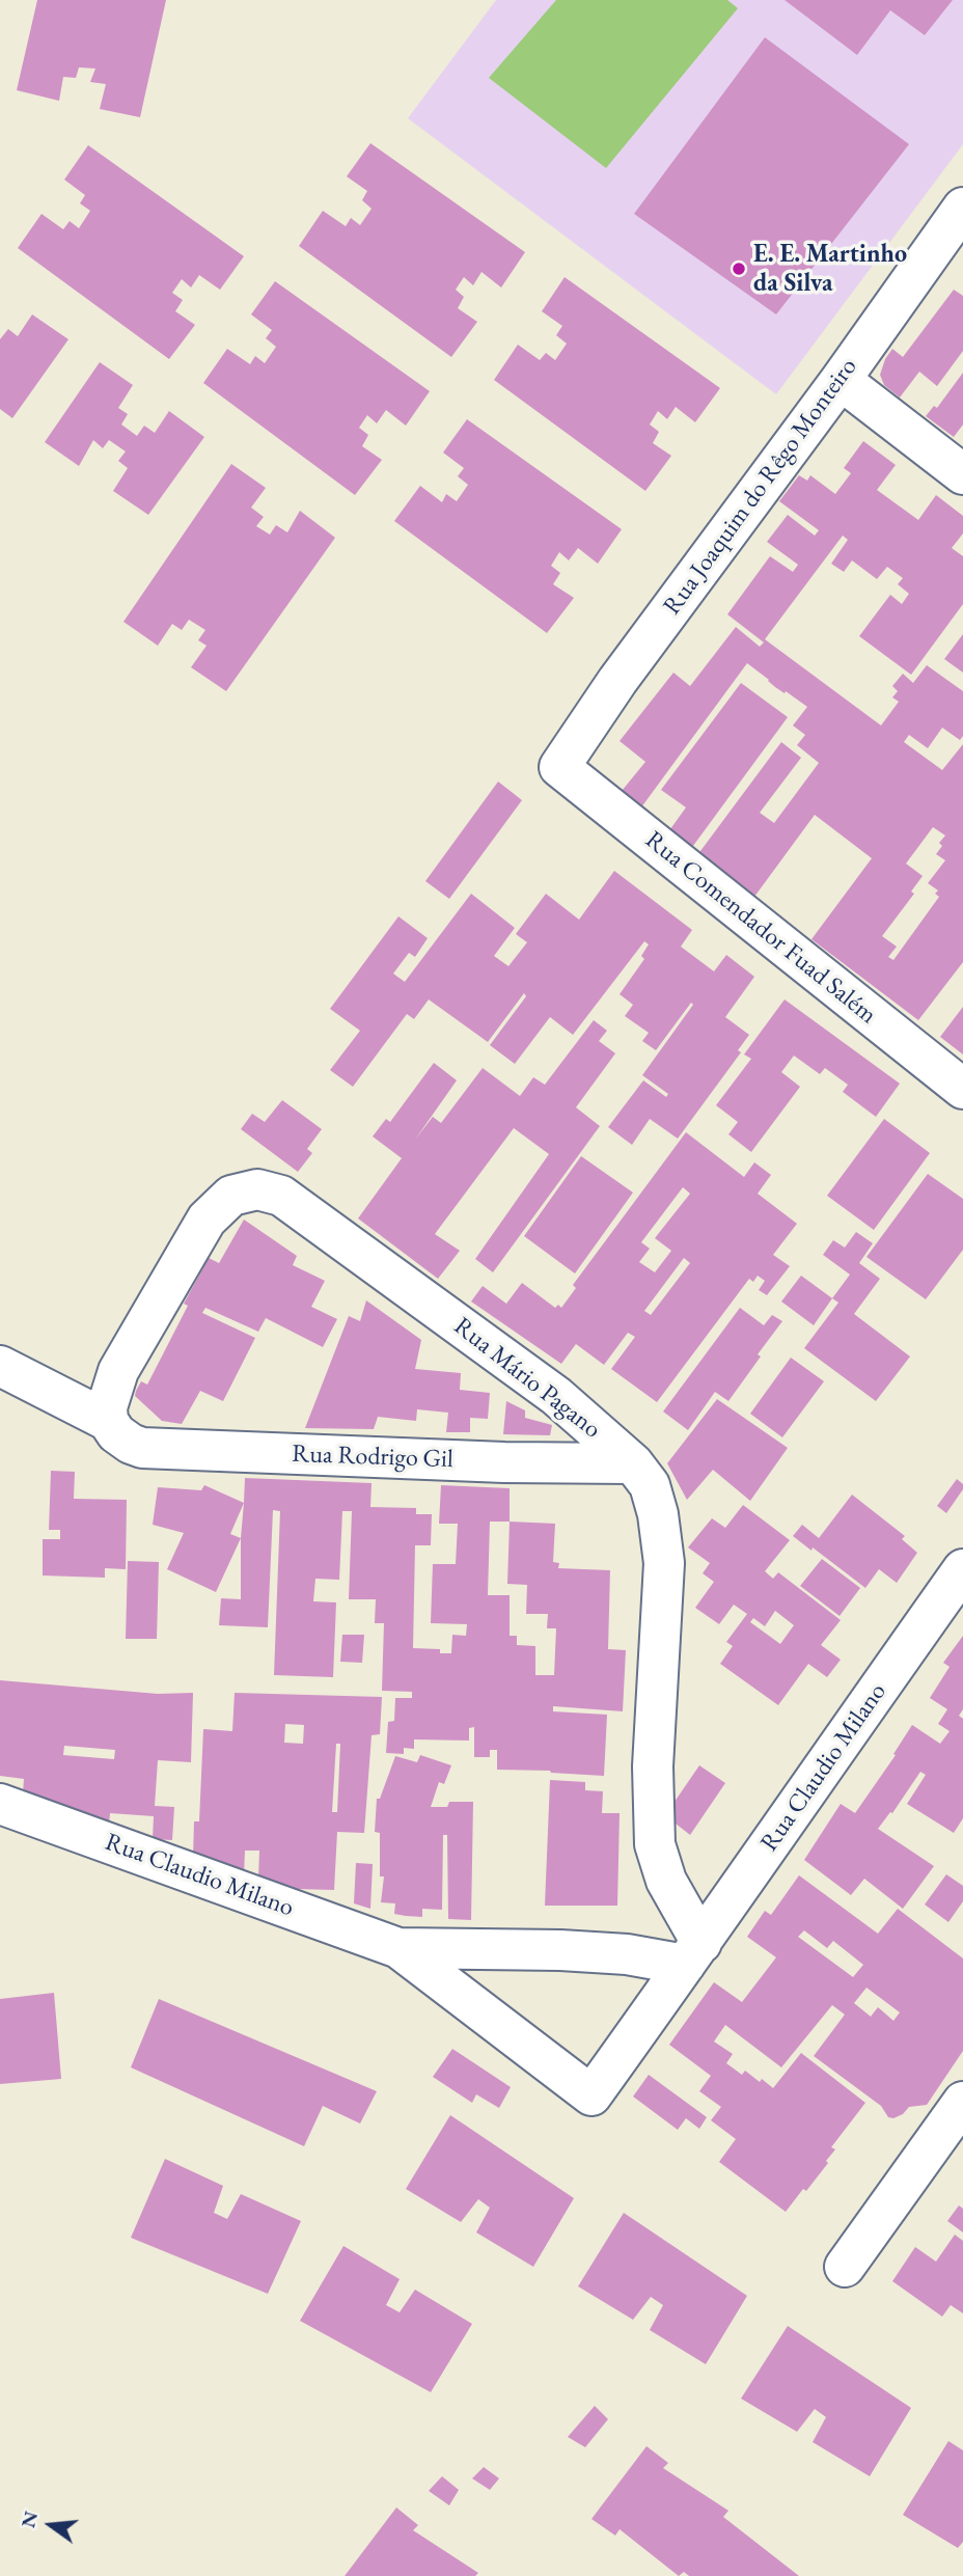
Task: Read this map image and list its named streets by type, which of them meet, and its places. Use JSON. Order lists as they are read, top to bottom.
{
  "streets": {
    "street": [
      "Rua Joaquim do Rêgo Monteiro",
      "Rua Comendador Fuad Salém",
      "Rua Mário Pagano",
      "Rua Rodrigo Gil",
      "Rua Claudio Milano"
    ]
  },
  "crossings": [
    ["Rua Joaquim do Rêgo Monteiro", "Rua Comendador Fuad Salém"],
    ["Rua Mário Pagano", "Rua Rodrigo Gil"],
    ["Rua Mário Pagano", "Rua Claudio Milano"]
  ],
  "places": ["E. E. Martinho da Silva"],
  "north": "left"
}
